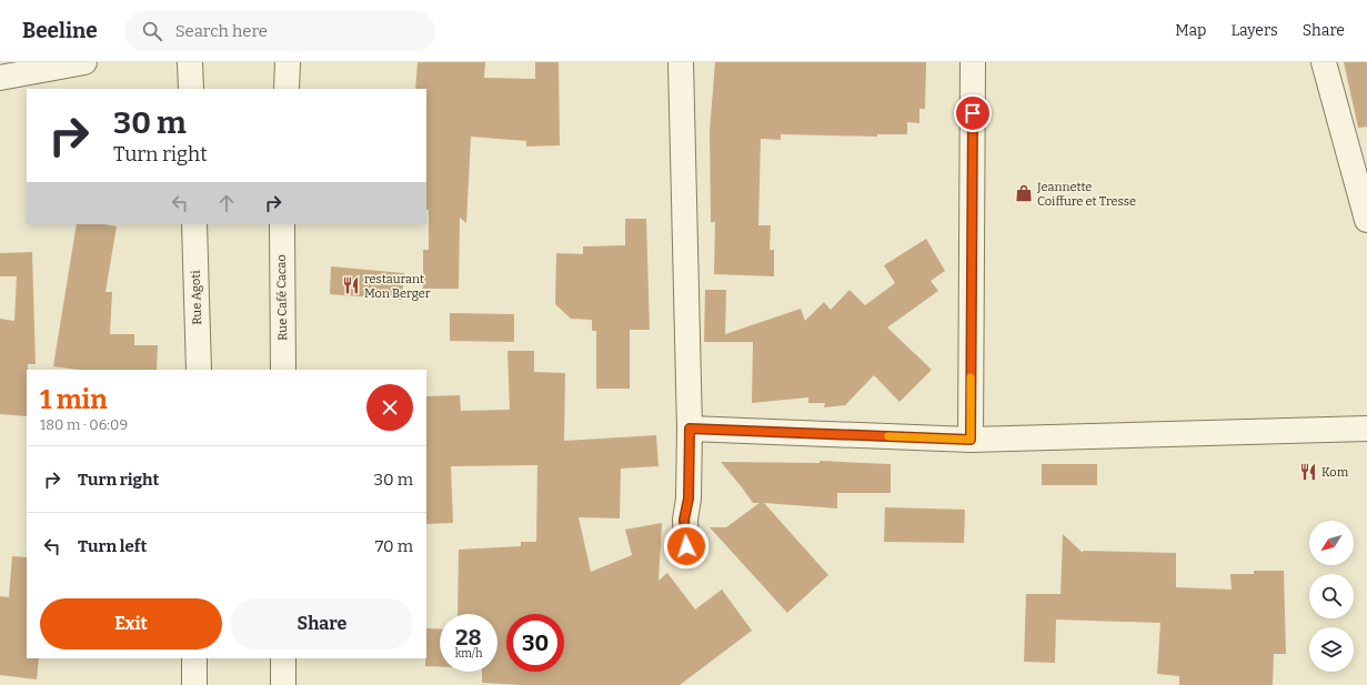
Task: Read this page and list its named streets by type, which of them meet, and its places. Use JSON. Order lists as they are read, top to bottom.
{
  "streets": {
    "street": ["Rue Agoti", "Rue Café Cacao"]
  },
  "places": {
    "shop": ["Jeannette Coiffure et Tresse"],
    "restaurant": ["restaurant Mon Berger", "Kom"]
  },
  "north": "bottom left",
  "page": {
    "header": "Beeline",
    "search": "Search here",
    "nav": ["Map", "Layers", "Share"],
    "turn": ["30 m", "Turn right"],
    "heading": ["1 min", "180 m · 06:09"],
    "list": [
      {
        "name": "Turn right",
        "value": "30 m"
      },
      {
        "name": "Turn left",
        "value": "70 m"
      }
    ],
    "buttons": ["Exit", "Share"],
    "speed": "28 km/h",
    "limit": "30"
  }
}
